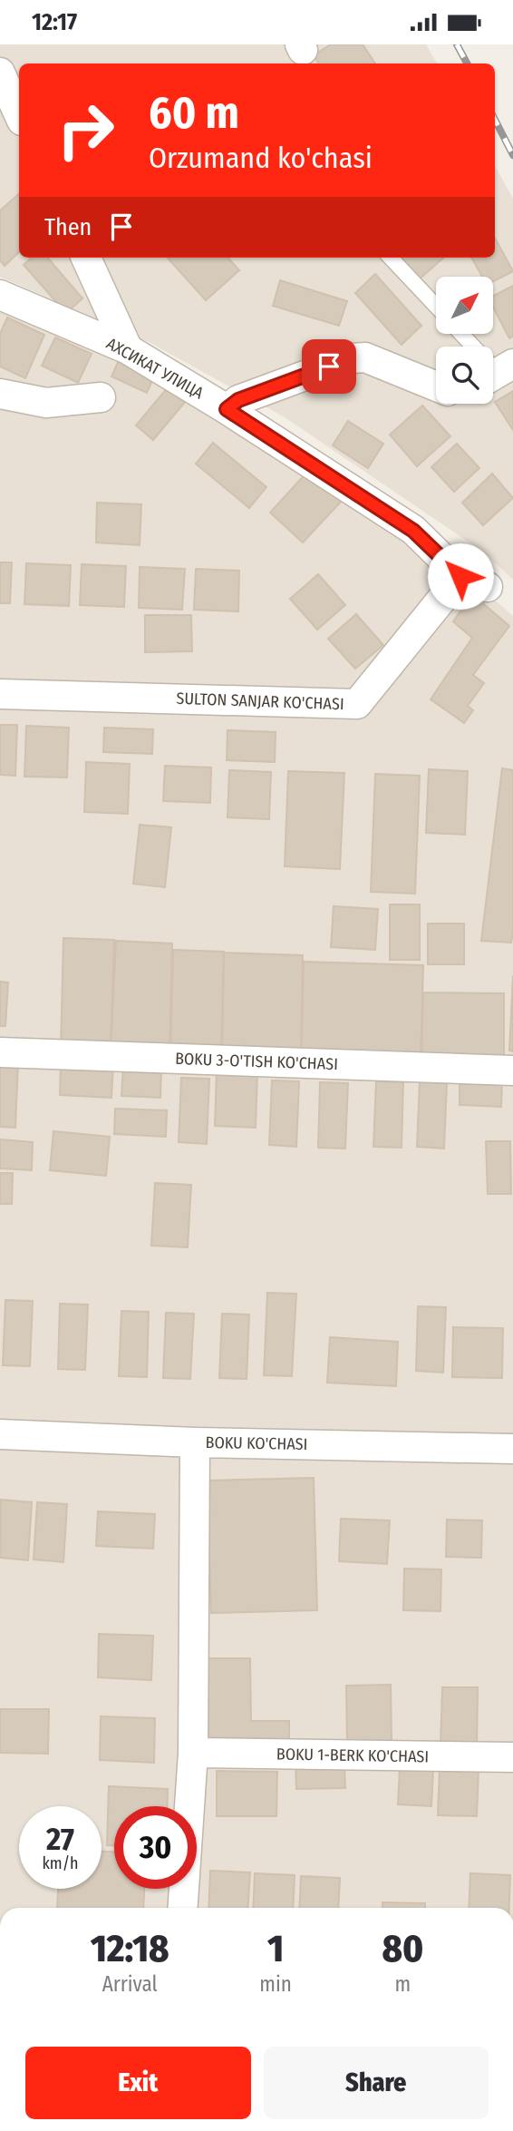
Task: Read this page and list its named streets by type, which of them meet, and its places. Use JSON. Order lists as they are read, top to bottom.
{
  "streets": {
    "street": [
      "АХСИКАТ УЛИЦА",
      "SULTON SANJAR KO'CHASI",
      "BOKU 3-O'TISH KO'CHASI",
      "BOKU KO'CHASI",
      "BOKU 1-BERK KO'CHASI"
    ]
  },
  "crossings": [
    ["АХСИКАТ УЛИЦА", "SULTON SANJAR KO'CHASI"]
  ],
  "north": "top right",
  "page": {
    "status": "12:17",
    "turn": ["60 m", "Orzumand ko'chasi"],
    "then": "Then",
    "speed": "27 km/h",
    "limit": "30",
    "eta": [
      "12:18",
      "Arrival",
      "1",
      "min",
      "80",
      "m"
    ],
    "buttons": ["Exit", "Share"]
  }
}
